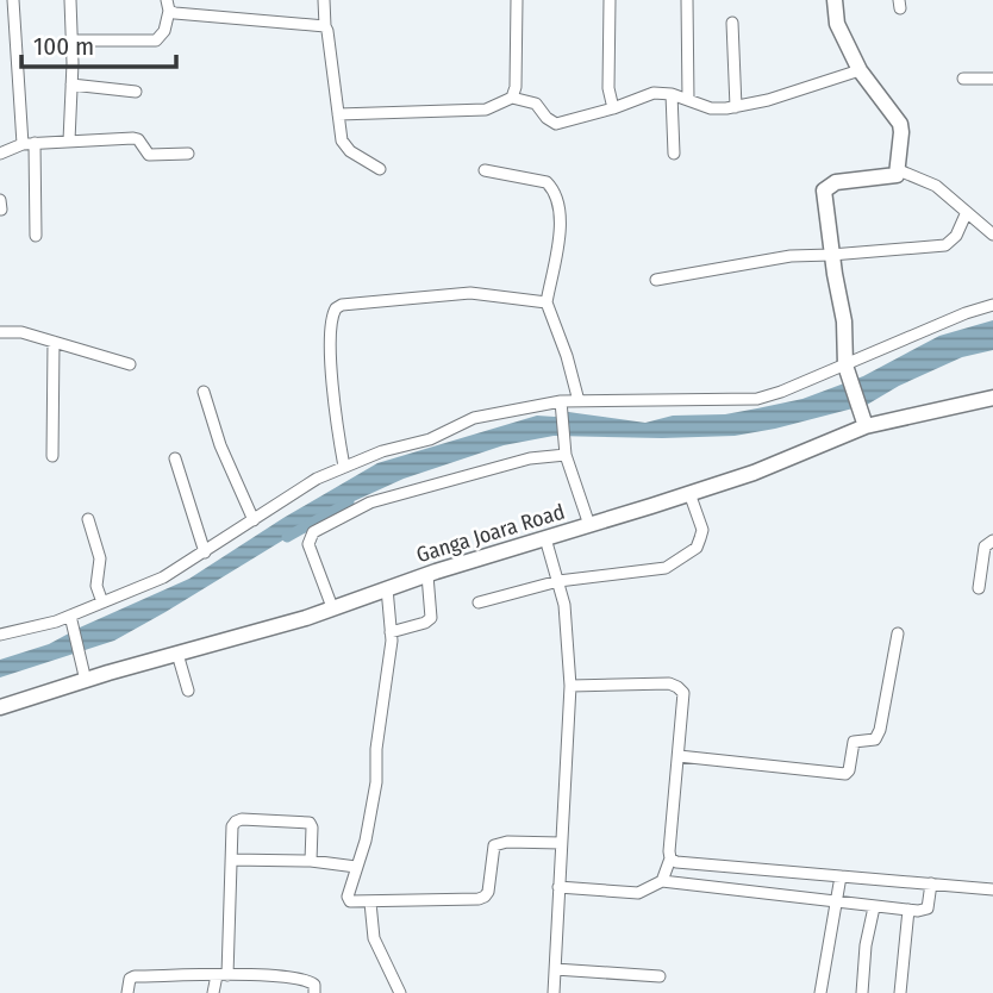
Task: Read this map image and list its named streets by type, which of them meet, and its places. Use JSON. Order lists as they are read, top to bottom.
{
  "streets": {
    "main road": ["Ganga Joara Road"]
  },
  "scale_bar": "100 m"
}
